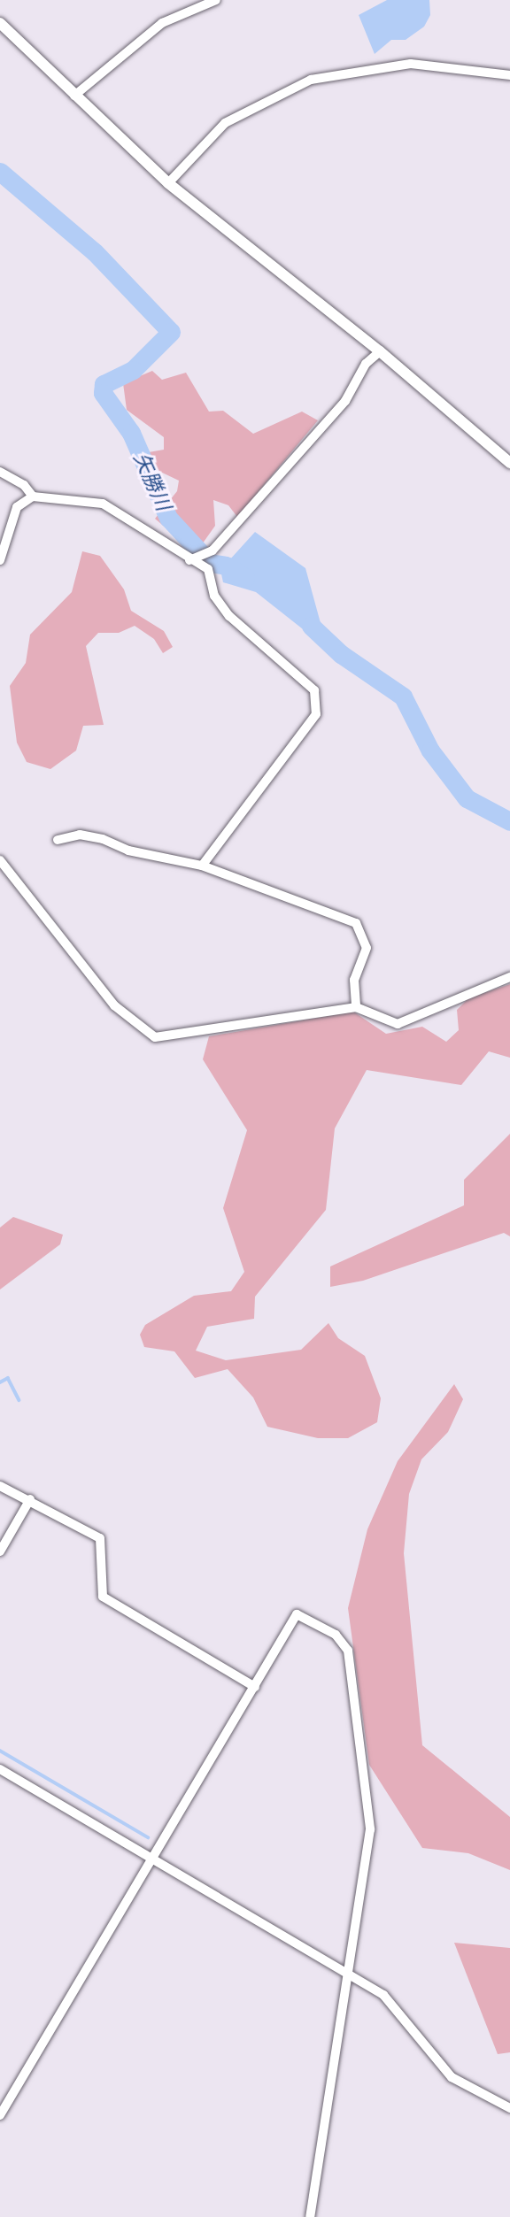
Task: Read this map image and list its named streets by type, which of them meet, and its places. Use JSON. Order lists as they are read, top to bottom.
{
  "water": ["矢勝川"]
}
